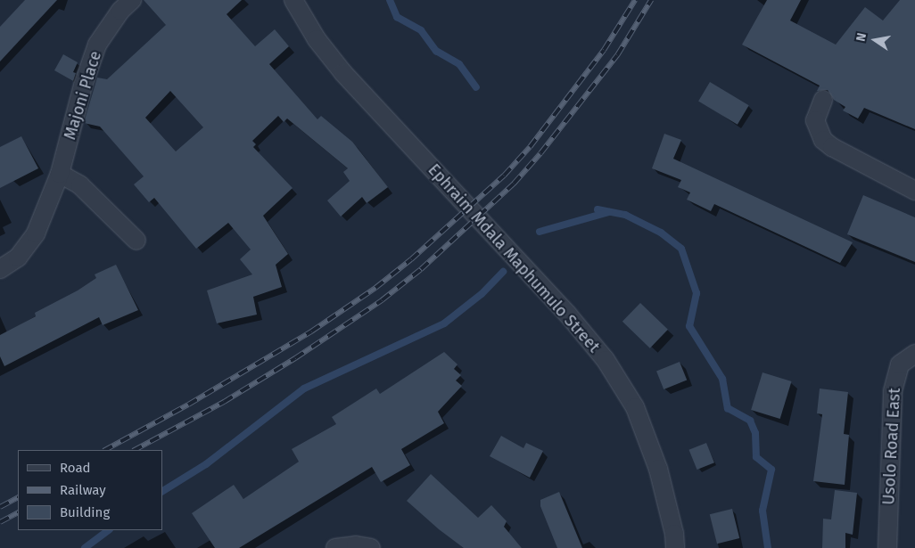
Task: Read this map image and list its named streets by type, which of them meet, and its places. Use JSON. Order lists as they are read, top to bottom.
{
  "streets": {
    "street": ["Majoni Place", "Ephraim Mdala Maphumulo Street", "Usolo Road East"]
  },
  "legend": ["Road", "Railway", "Building"],
  "north": "left"
}
